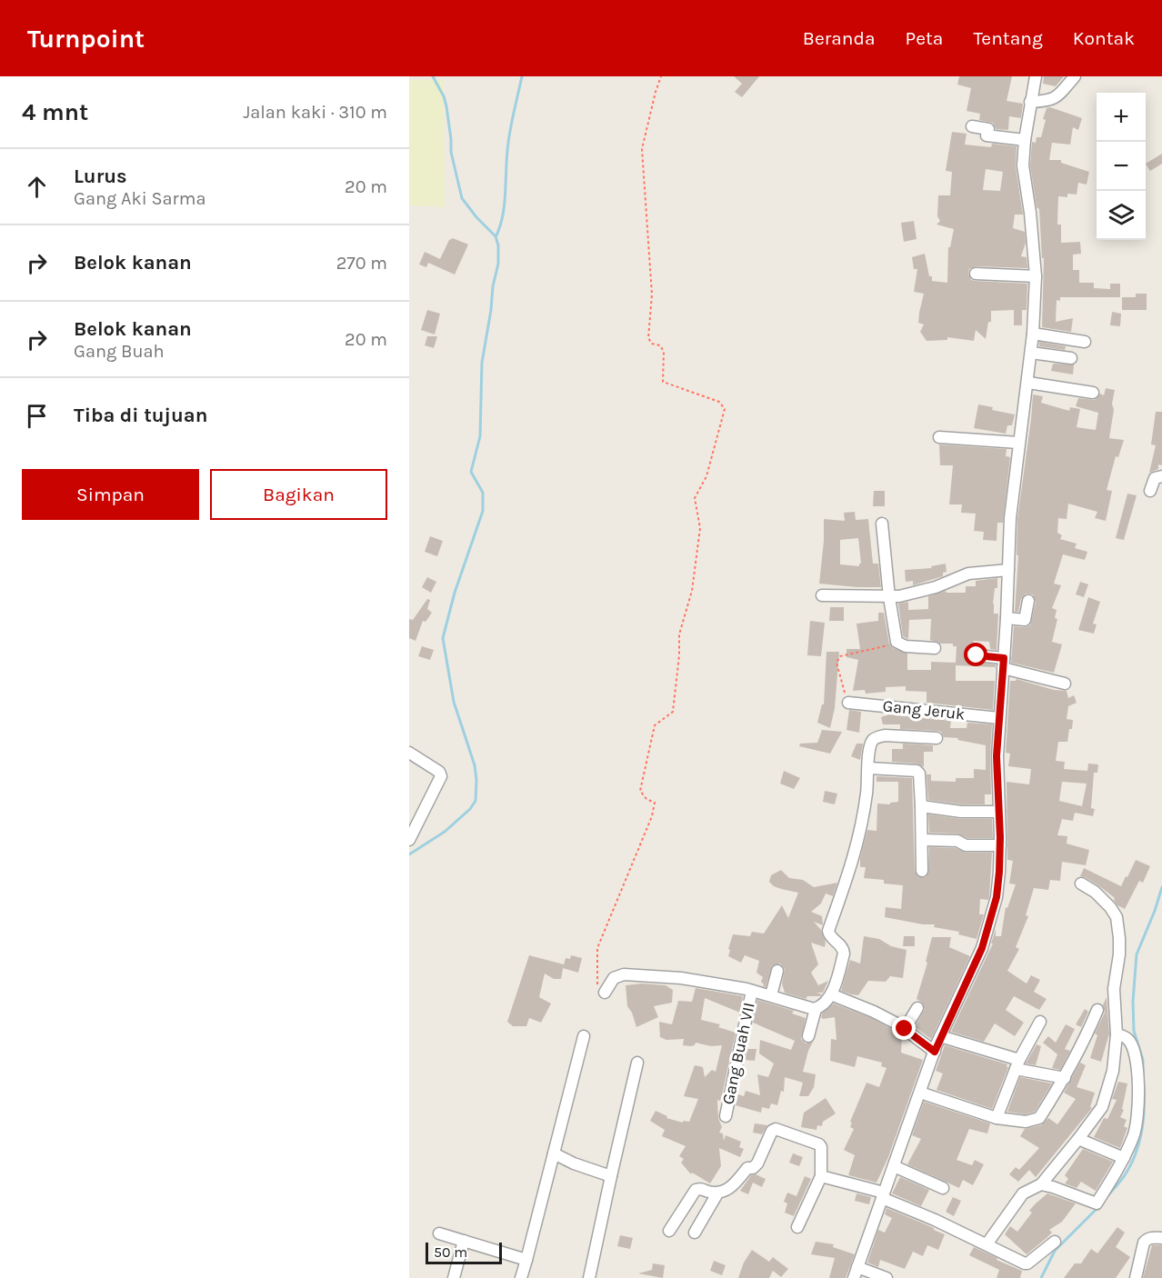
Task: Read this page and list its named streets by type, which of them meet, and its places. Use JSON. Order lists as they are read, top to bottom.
{
  "streets": {
    "street": ["Gang Jeruk", "Gang Buah VII"]
  },
  "scale_bar": "50 m",
  "page": {
    "header": "Turnpoint",
    "nav": [
      "Beranda",
      "Peta",
      "Tentang",
      "Kontak"
    ],
    "heading": ["4 mnt", "Jalan kaki · 310 m"],
    "map_buttons": ["+", "−"],
    "list": [
      ["Lurus", "Gang Aki Sarma", "20 m"],
      ["Belok kanan", "270 m"],
      ["Belok kanan", "Gang Buah", "20 m"],
      "Tiba di tujuan"
    ],
    "buttons": ["Simpan", "Bagikan"],
    "scale": "50 m"
  }
}
